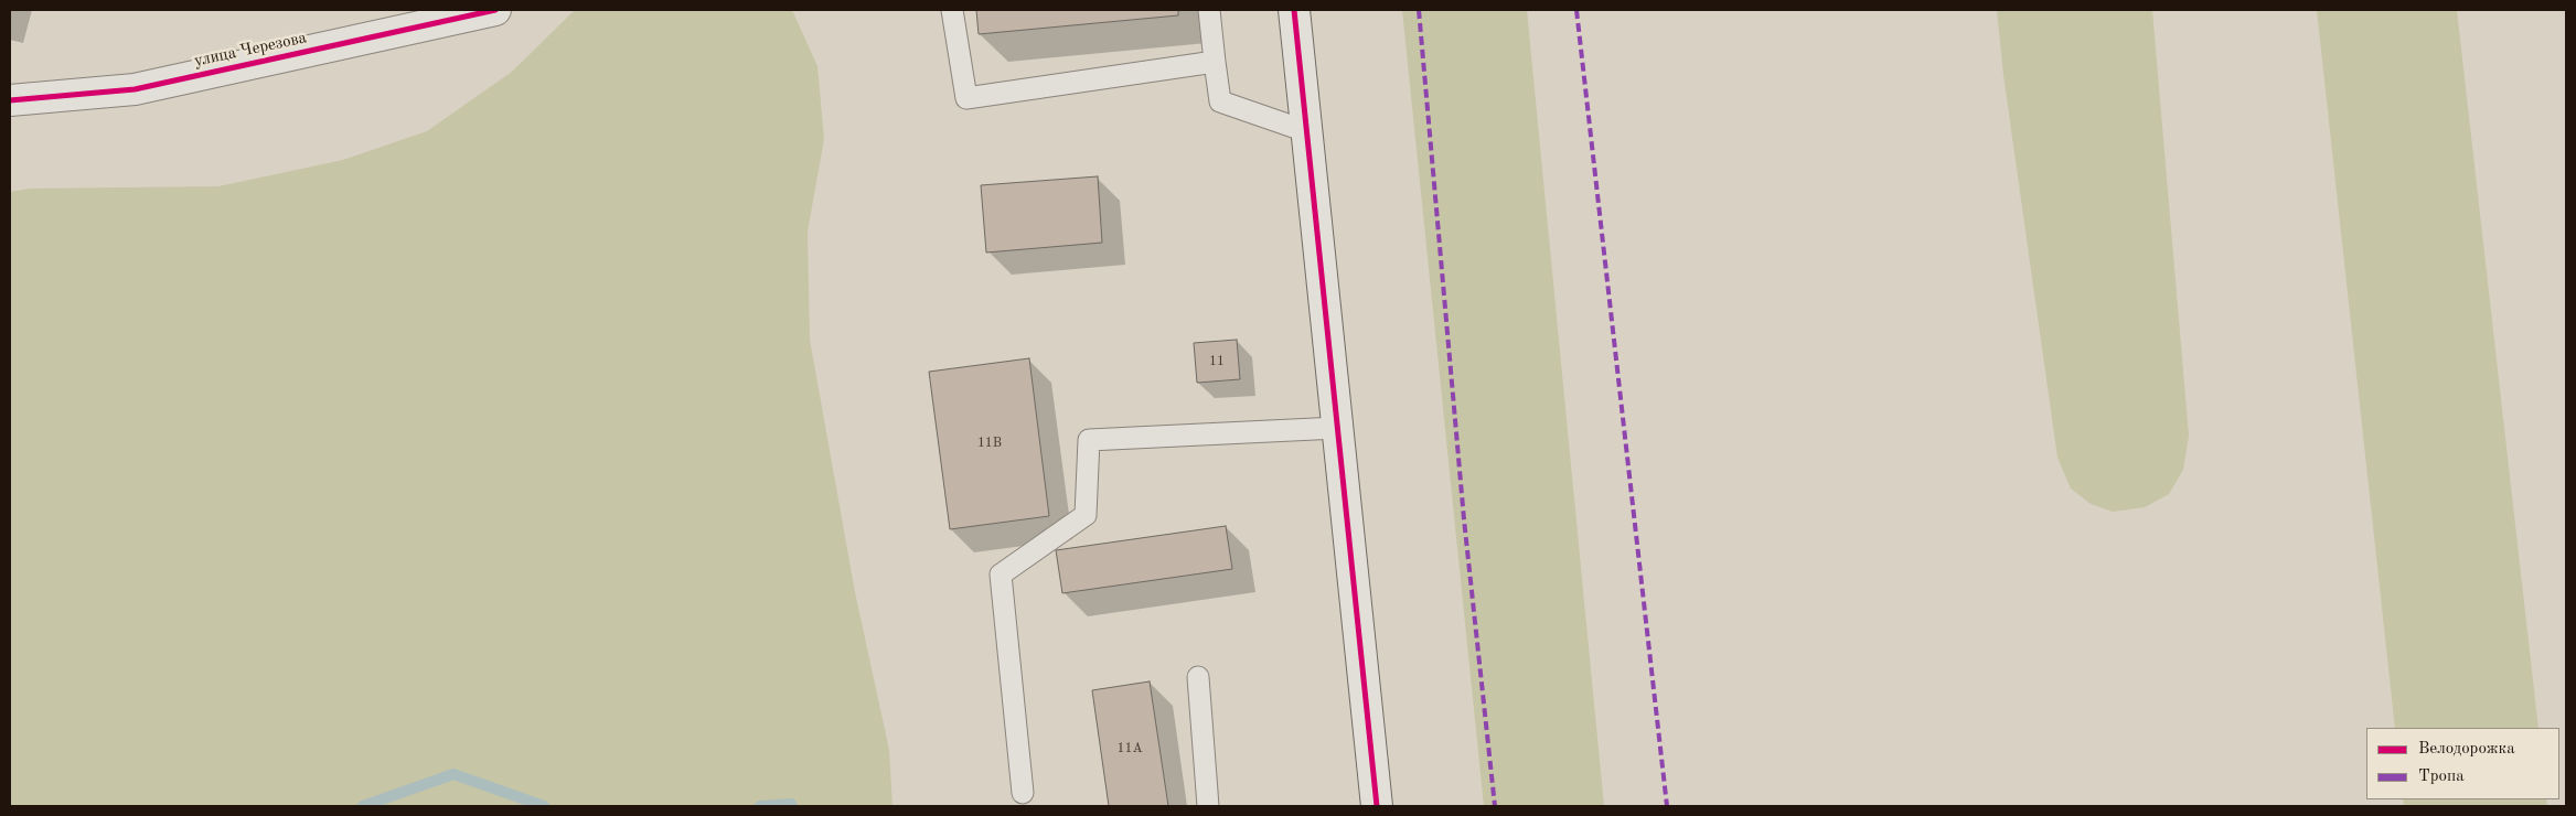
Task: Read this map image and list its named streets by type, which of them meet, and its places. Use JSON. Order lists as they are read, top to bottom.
{
  "streets": {
    "street": ["улица Черезова"]
  },
  "house_numbers": ["11", "11В", "11А"],
  "legend": ["Велодорожка", "Тропа"]
}
